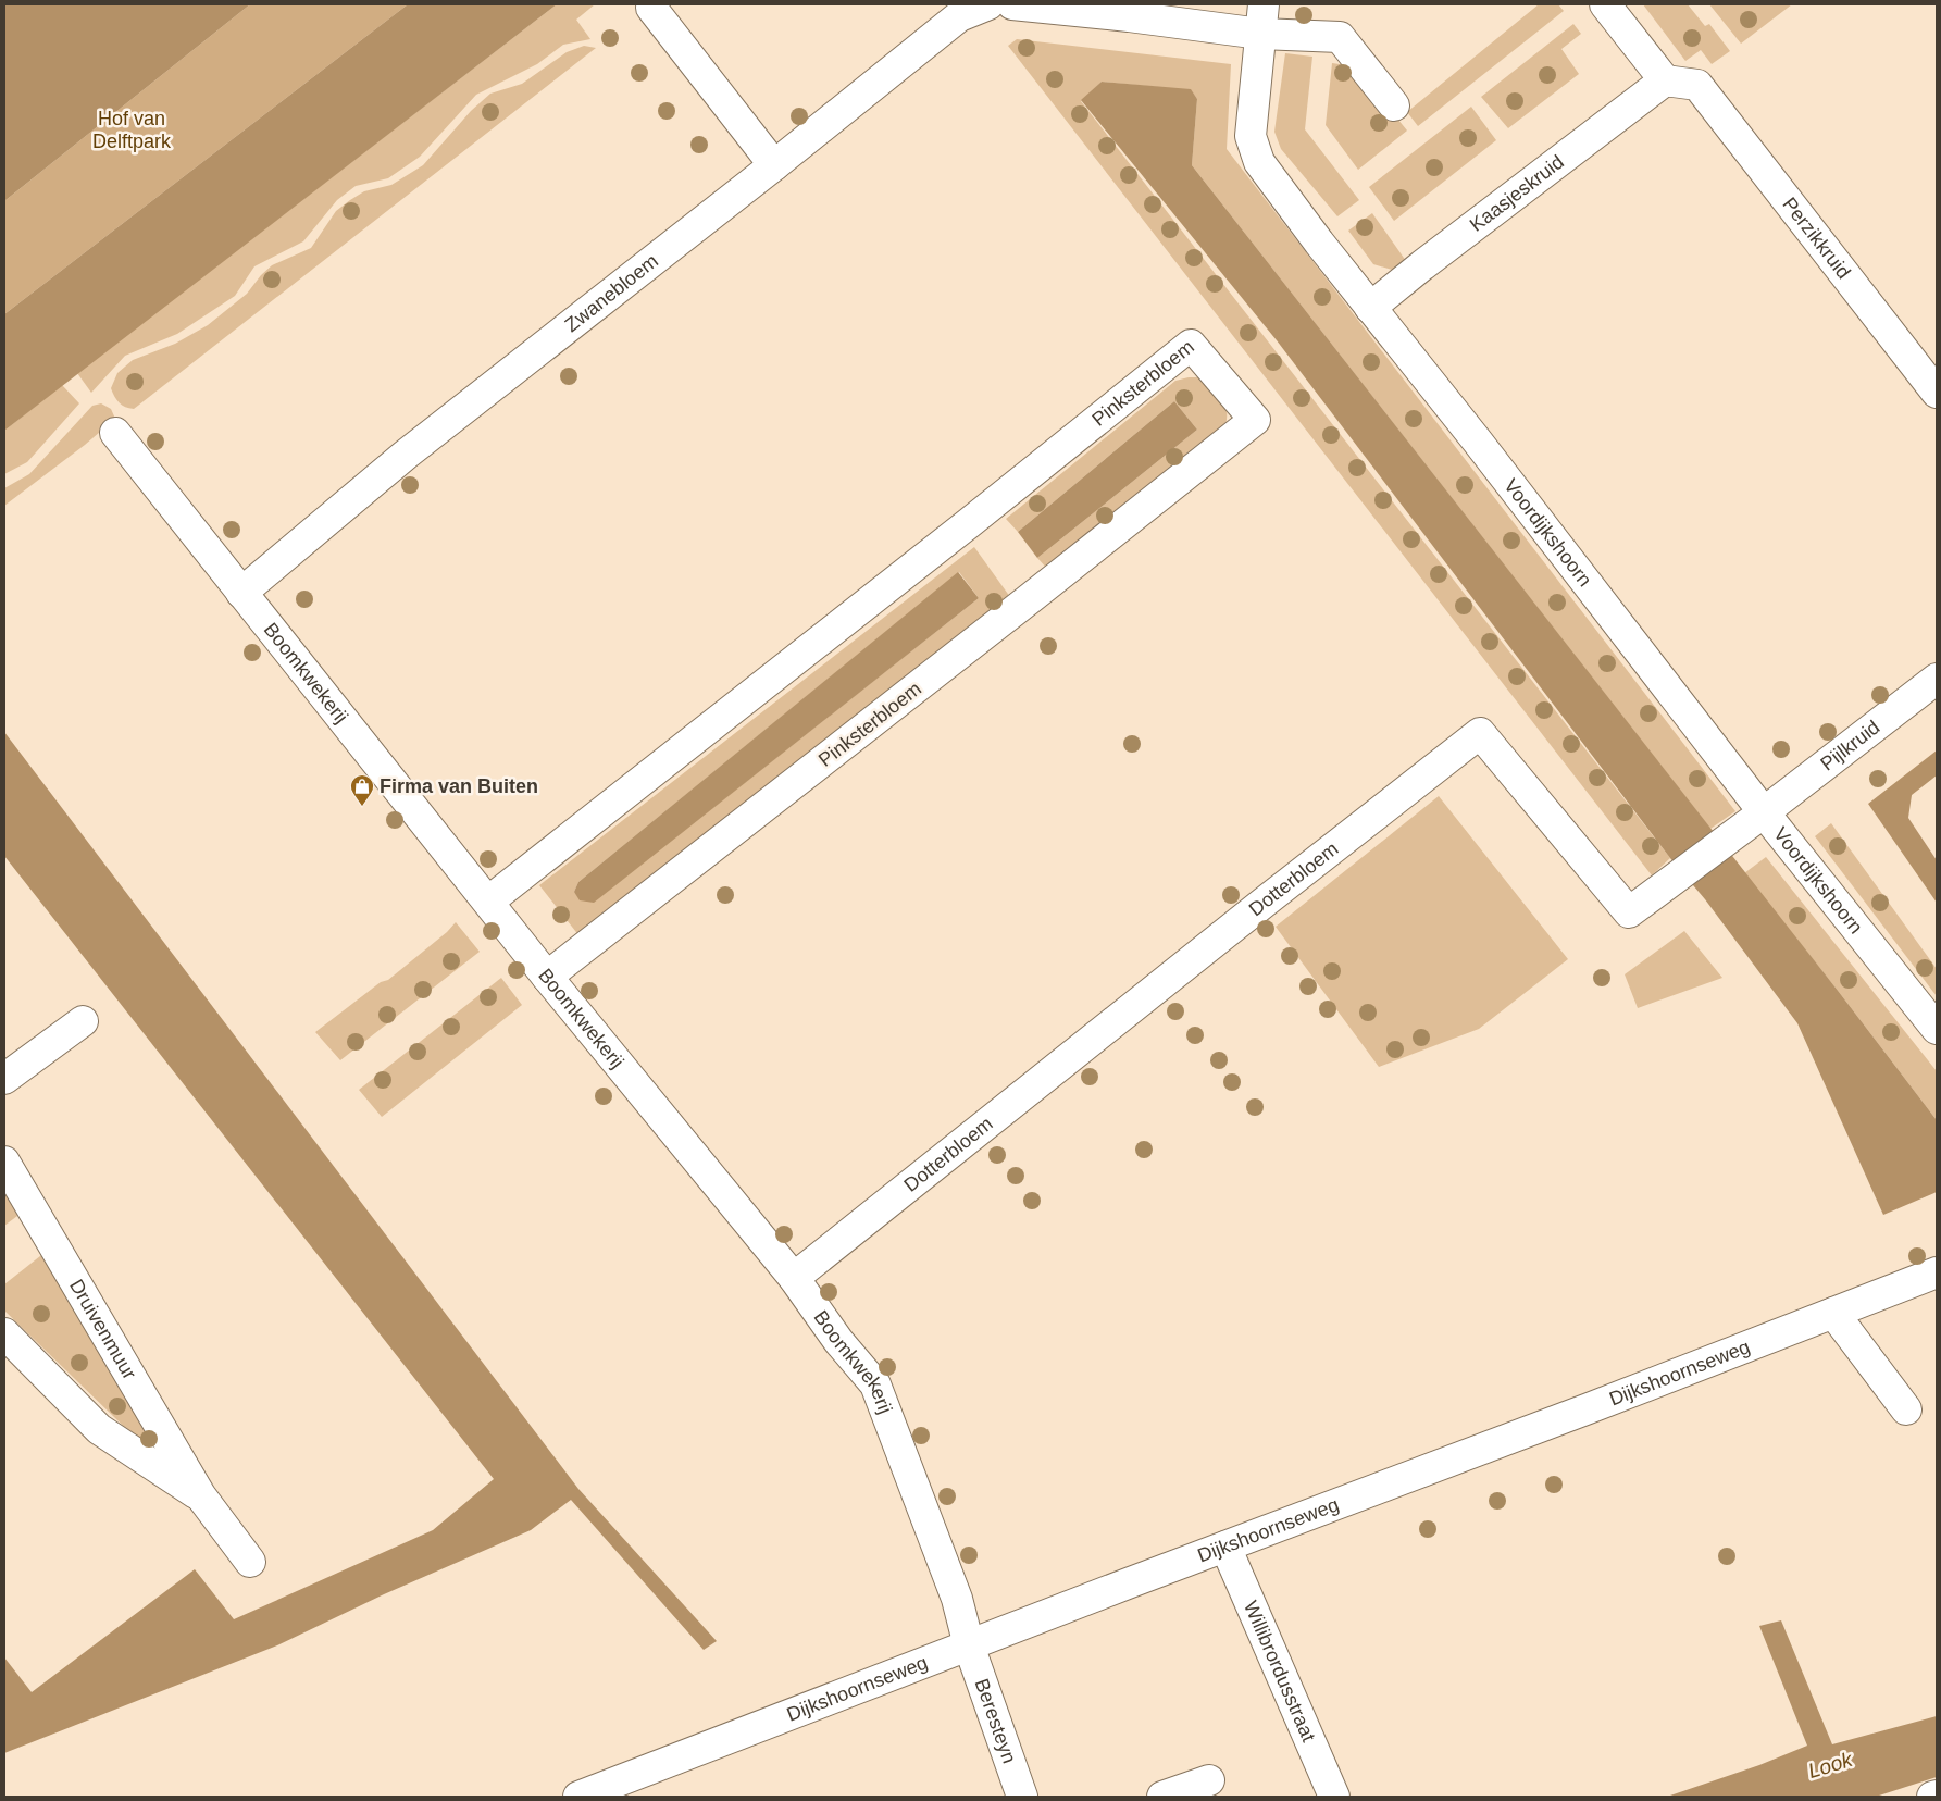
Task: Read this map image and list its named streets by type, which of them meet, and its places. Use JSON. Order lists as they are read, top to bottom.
{
  "streets": {
    "street": [
      "Kaasjeskruid",
      "Perzikkruid",
      "Zwanebloem",
      "Pinksterbloem",
      "Voordijkshoorn",
      "Boomkwekerij",
      "Pijlkruid",
      "Dotterbloem",
      "Druivenmuur",
      "Dijkshoornseweg",
      "Willibrordusstraat",
      "Beresteyn"
    ]
  },
  "crossings": [
    ["Kaasjeskruid", "Perzikkruid"],
    ["Kaasjeskruid", "Voordijkshoorn"],
    ["Zwanebloem", "Boomkwekerij"],
    ["Pinksterbloem", "Boomkwekerij"],
    ["Voordijkshoorn", "Pijlkruid"],
    ["Voordijkshoorn", "Dotterbloem"],
    ["Boomkwekerij", "Dotterbloem"],
    ["Boomkwekerij", "Dijkshoornseweg"],
    ["Boomkwekerij", "Beresteyn"],
    ["Pijlkruid", "Dotterbloem"],
    ["Dijkshoornseweg", "Willibrordusstraat"],
    ["Dijkshoornseweg", "Beresteyn"]
  ],
  "water": ["Look"],
  "parks": ["Hof van Delftpark"],
  "places": {
    "shop": ["Firma van Buiten"]
  }
}
